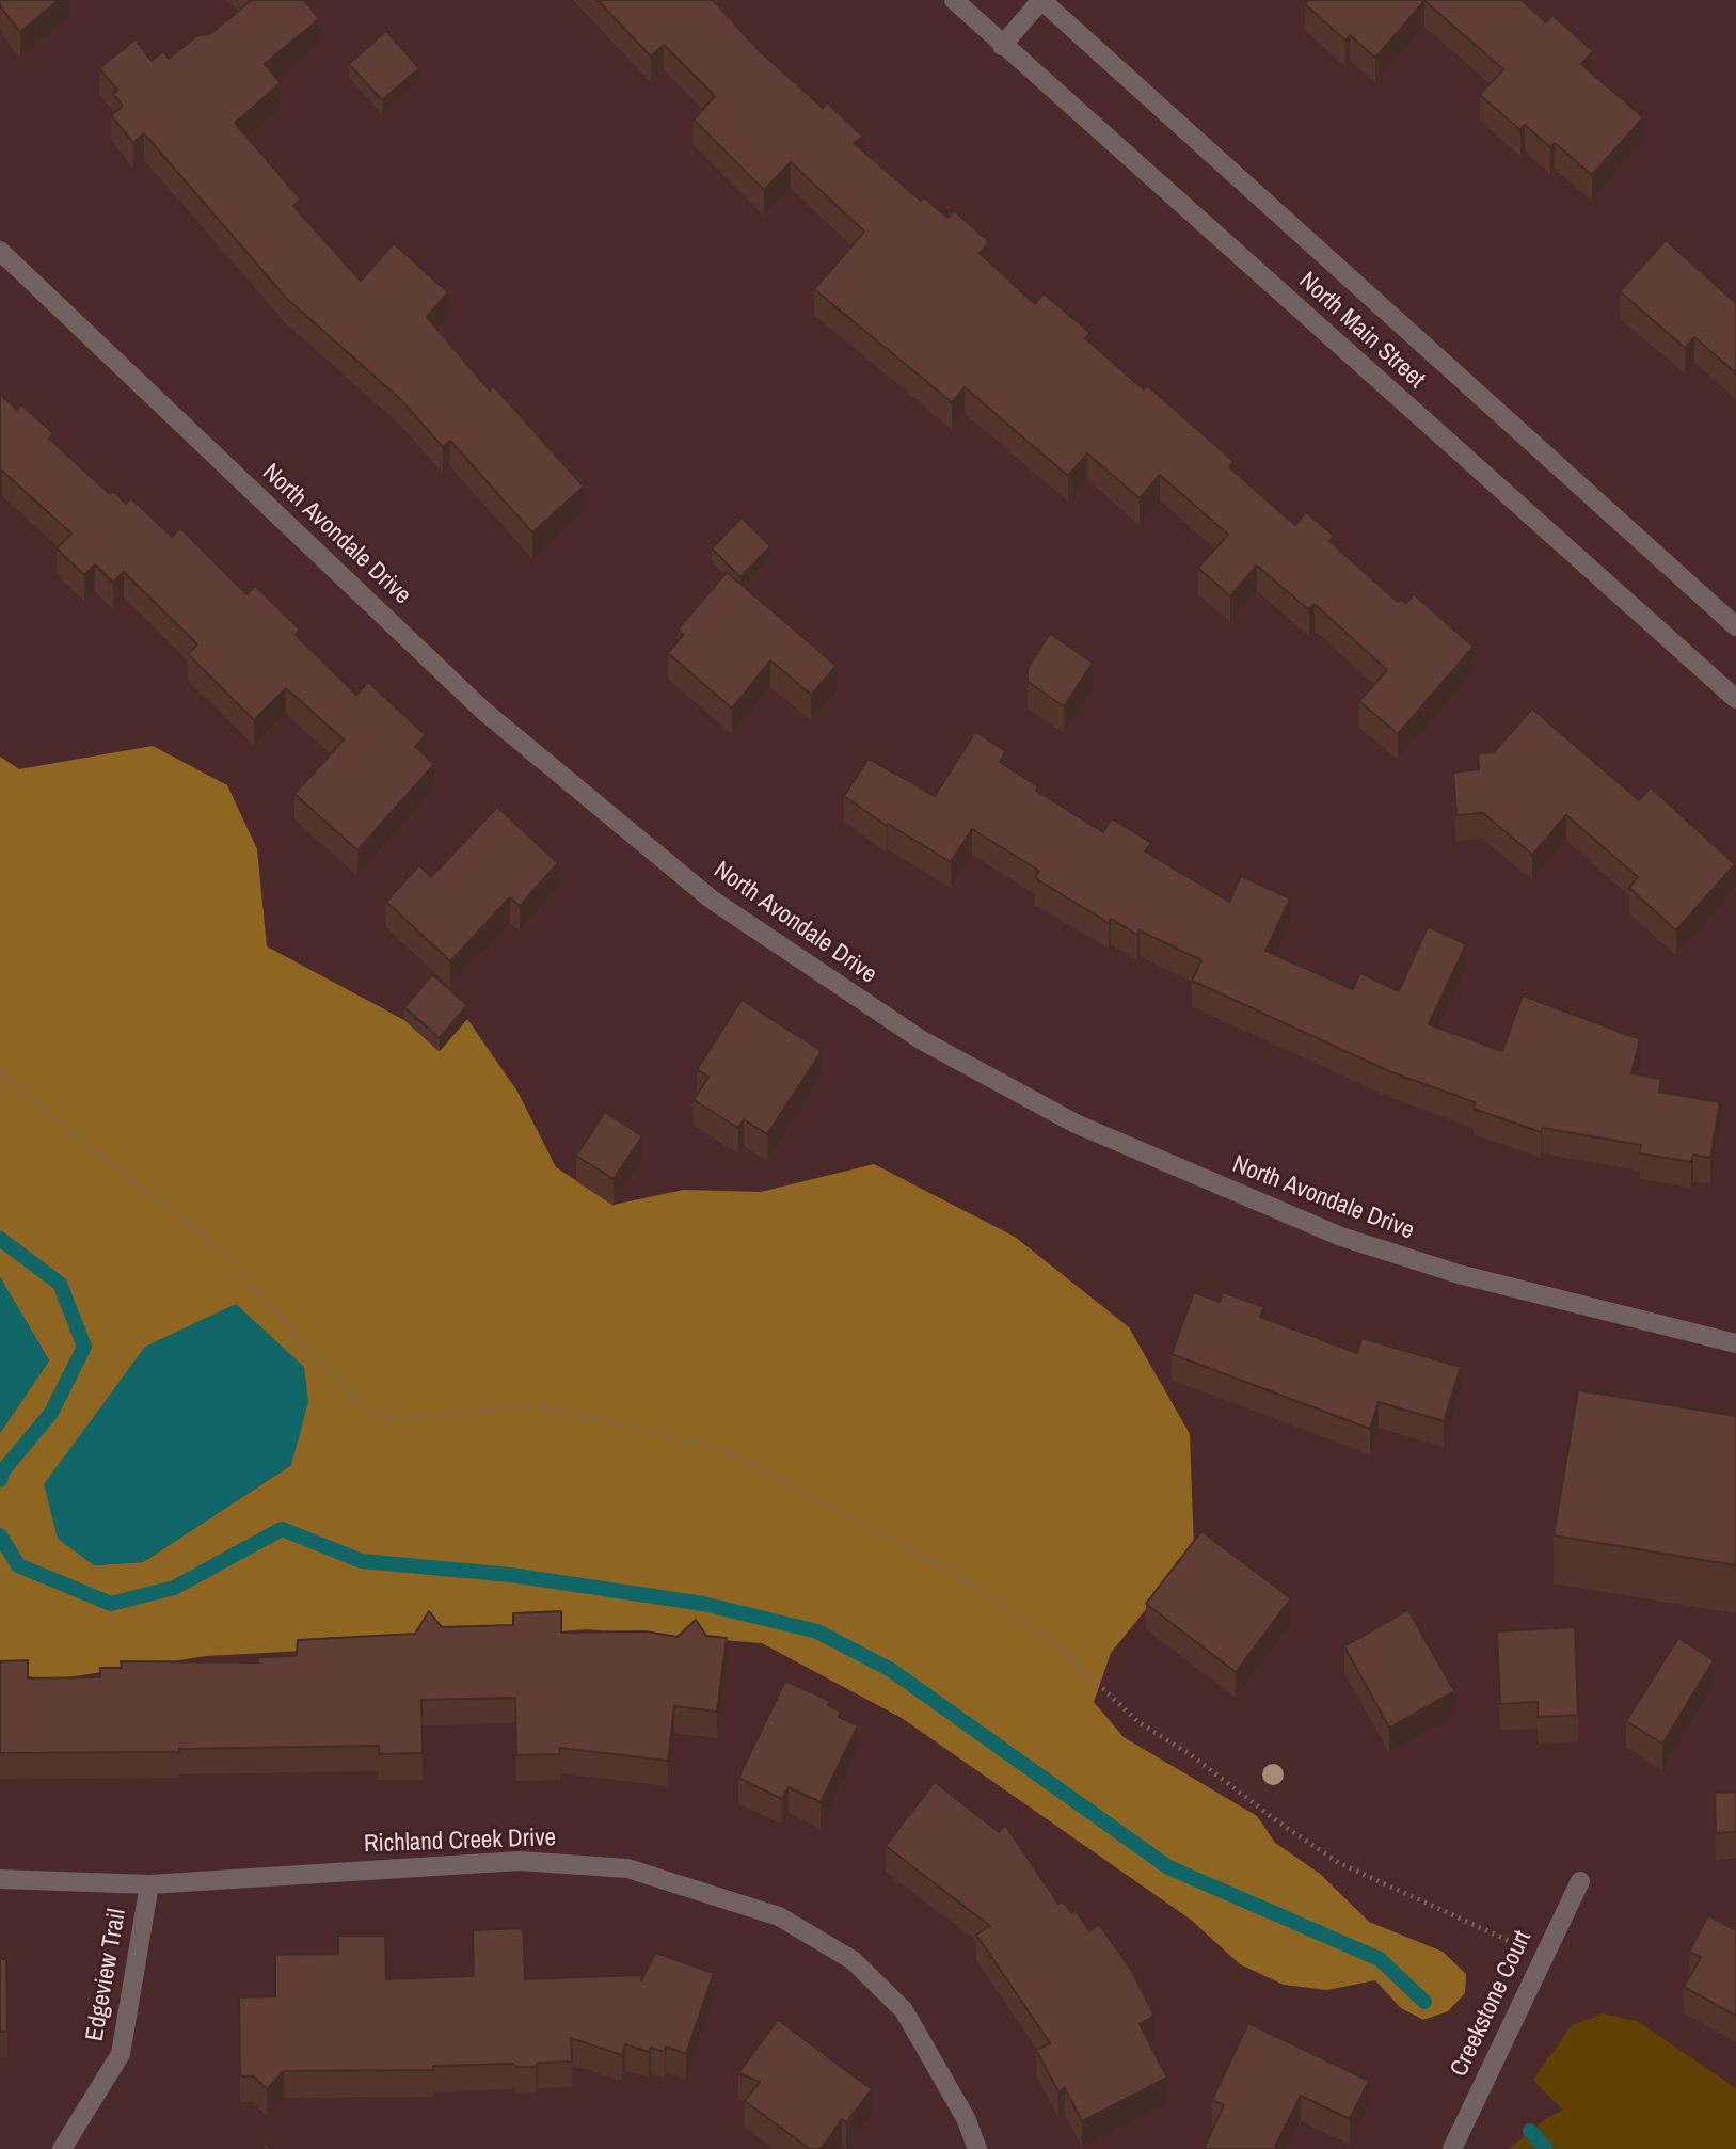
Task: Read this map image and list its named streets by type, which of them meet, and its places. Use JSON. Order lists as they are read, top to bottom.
{
  "streets": {
    "street": [
      "North Main Street",
      "North Avondale Drive",
      "Richland Creek Drive",
      "Edgeview Trail",
      "Creekstone Court"
    ]
  },
  "crossings": [
    ["Richland Creek Drive", "Edgeview Trail"]
  ]
}
